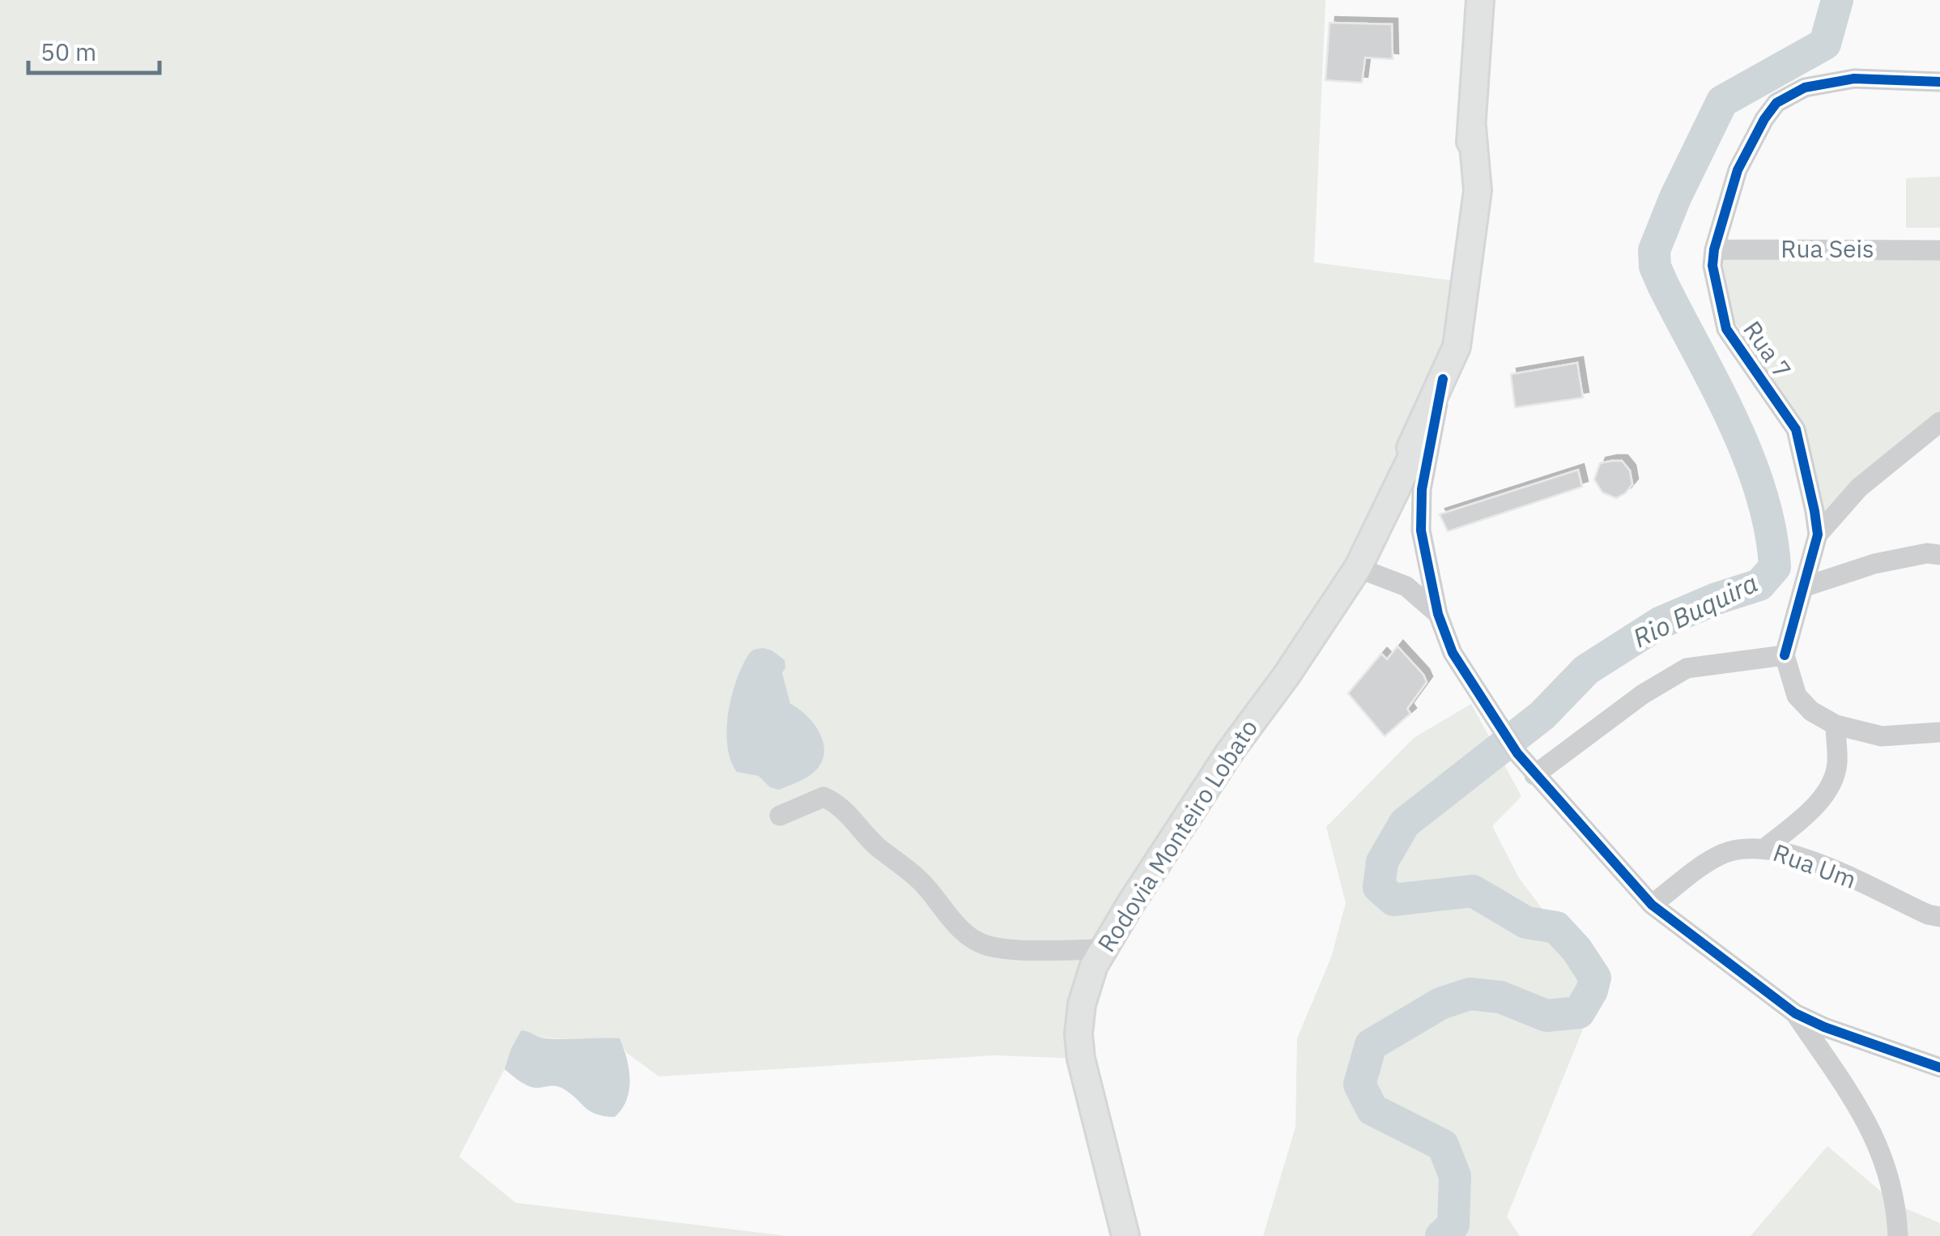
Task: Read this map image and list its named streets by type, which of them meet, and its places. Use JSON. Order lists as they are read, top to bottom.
{
  "streets": {
    "main road": ["Rodovia Monteiro Lobato"],
    "street": ["Rua Seis", "Rua 7", "Rua Um"]
  },
  "crossings": [
    ["Rua Seis", "Rua 7"]
  ],
  "water": ["Rio Buquira"],
  "scale_bar": "50 m"
}
